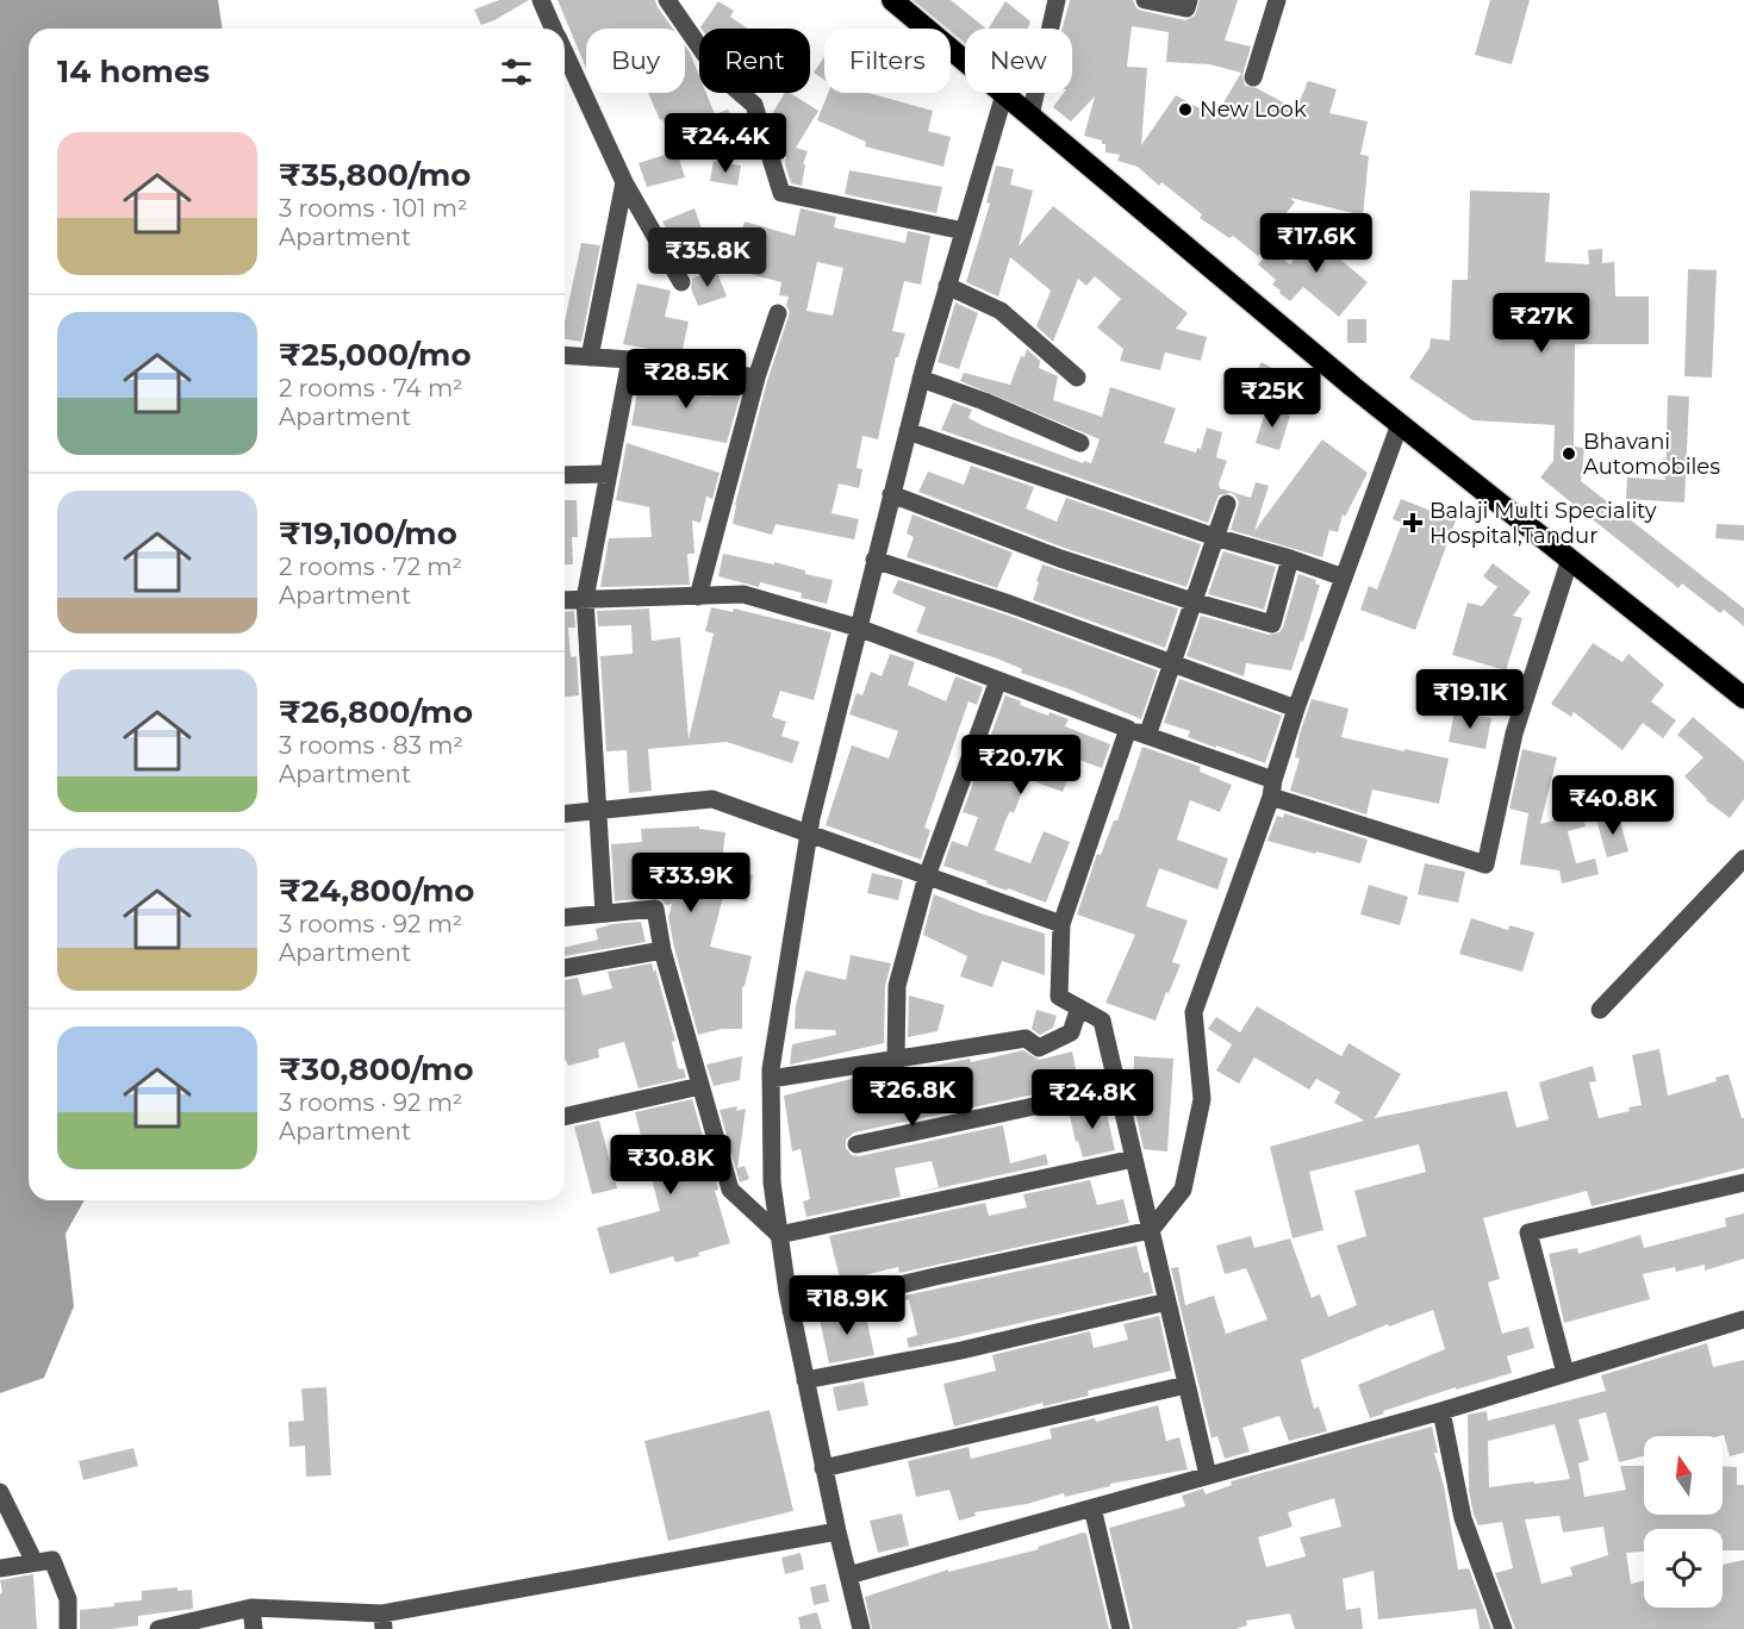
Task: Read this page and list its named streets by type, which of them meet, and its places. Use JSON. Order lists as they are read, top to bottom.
{
  "places": {
    "other": ["New Look", "Bhavani Automobiles"],
    "health": ["Balaji Multi Speciality Hospital,Tandur"]
  },
  "north": "top",
  "page": {
    "chip": [
      "Buy",
      "Rent",
      "Filters",
      "New"
    ],
    "heading": "14 homes",
    "price": [
      "₹24.4K",
      "₹17.6K",
      "₹35.8K",
      "₹27K",
      "₹28.5K",
      "₹25K",
      "₹19.1K",
      "₹20.7K",
      "₹40.8K",
      "₹33.9K",
      "₹26.8K",
      "₹24.8K",
      "₹30.8K",
      "₹18.9K"
    ],
    "list": [
      {
        "name": "₹35,800/mo",
        "note": "3 rooms · 101 m² · Apartment"
      },
      {
        "name": "₹25,000/mo",
        "note": "2 rooms · 74 m² · Apartment"
      },
      {
        "name": "₹19,100/mo",
        "note": "2 rooms · 72 m² · Apartment"
      },
      {
        "name": "₹26,800/mo",
        "note": "3 rooms · 83 m² · Apartment"
      },
      {
        "name": "₹24,800/mo",
        "note": "3 rooms · 92 m² · Apartment"
      },
      {
        "name": "₹30,800/mo",
        "note": "3 rooms · 92 m² · Apartment"
      }
    ]
  }
}
